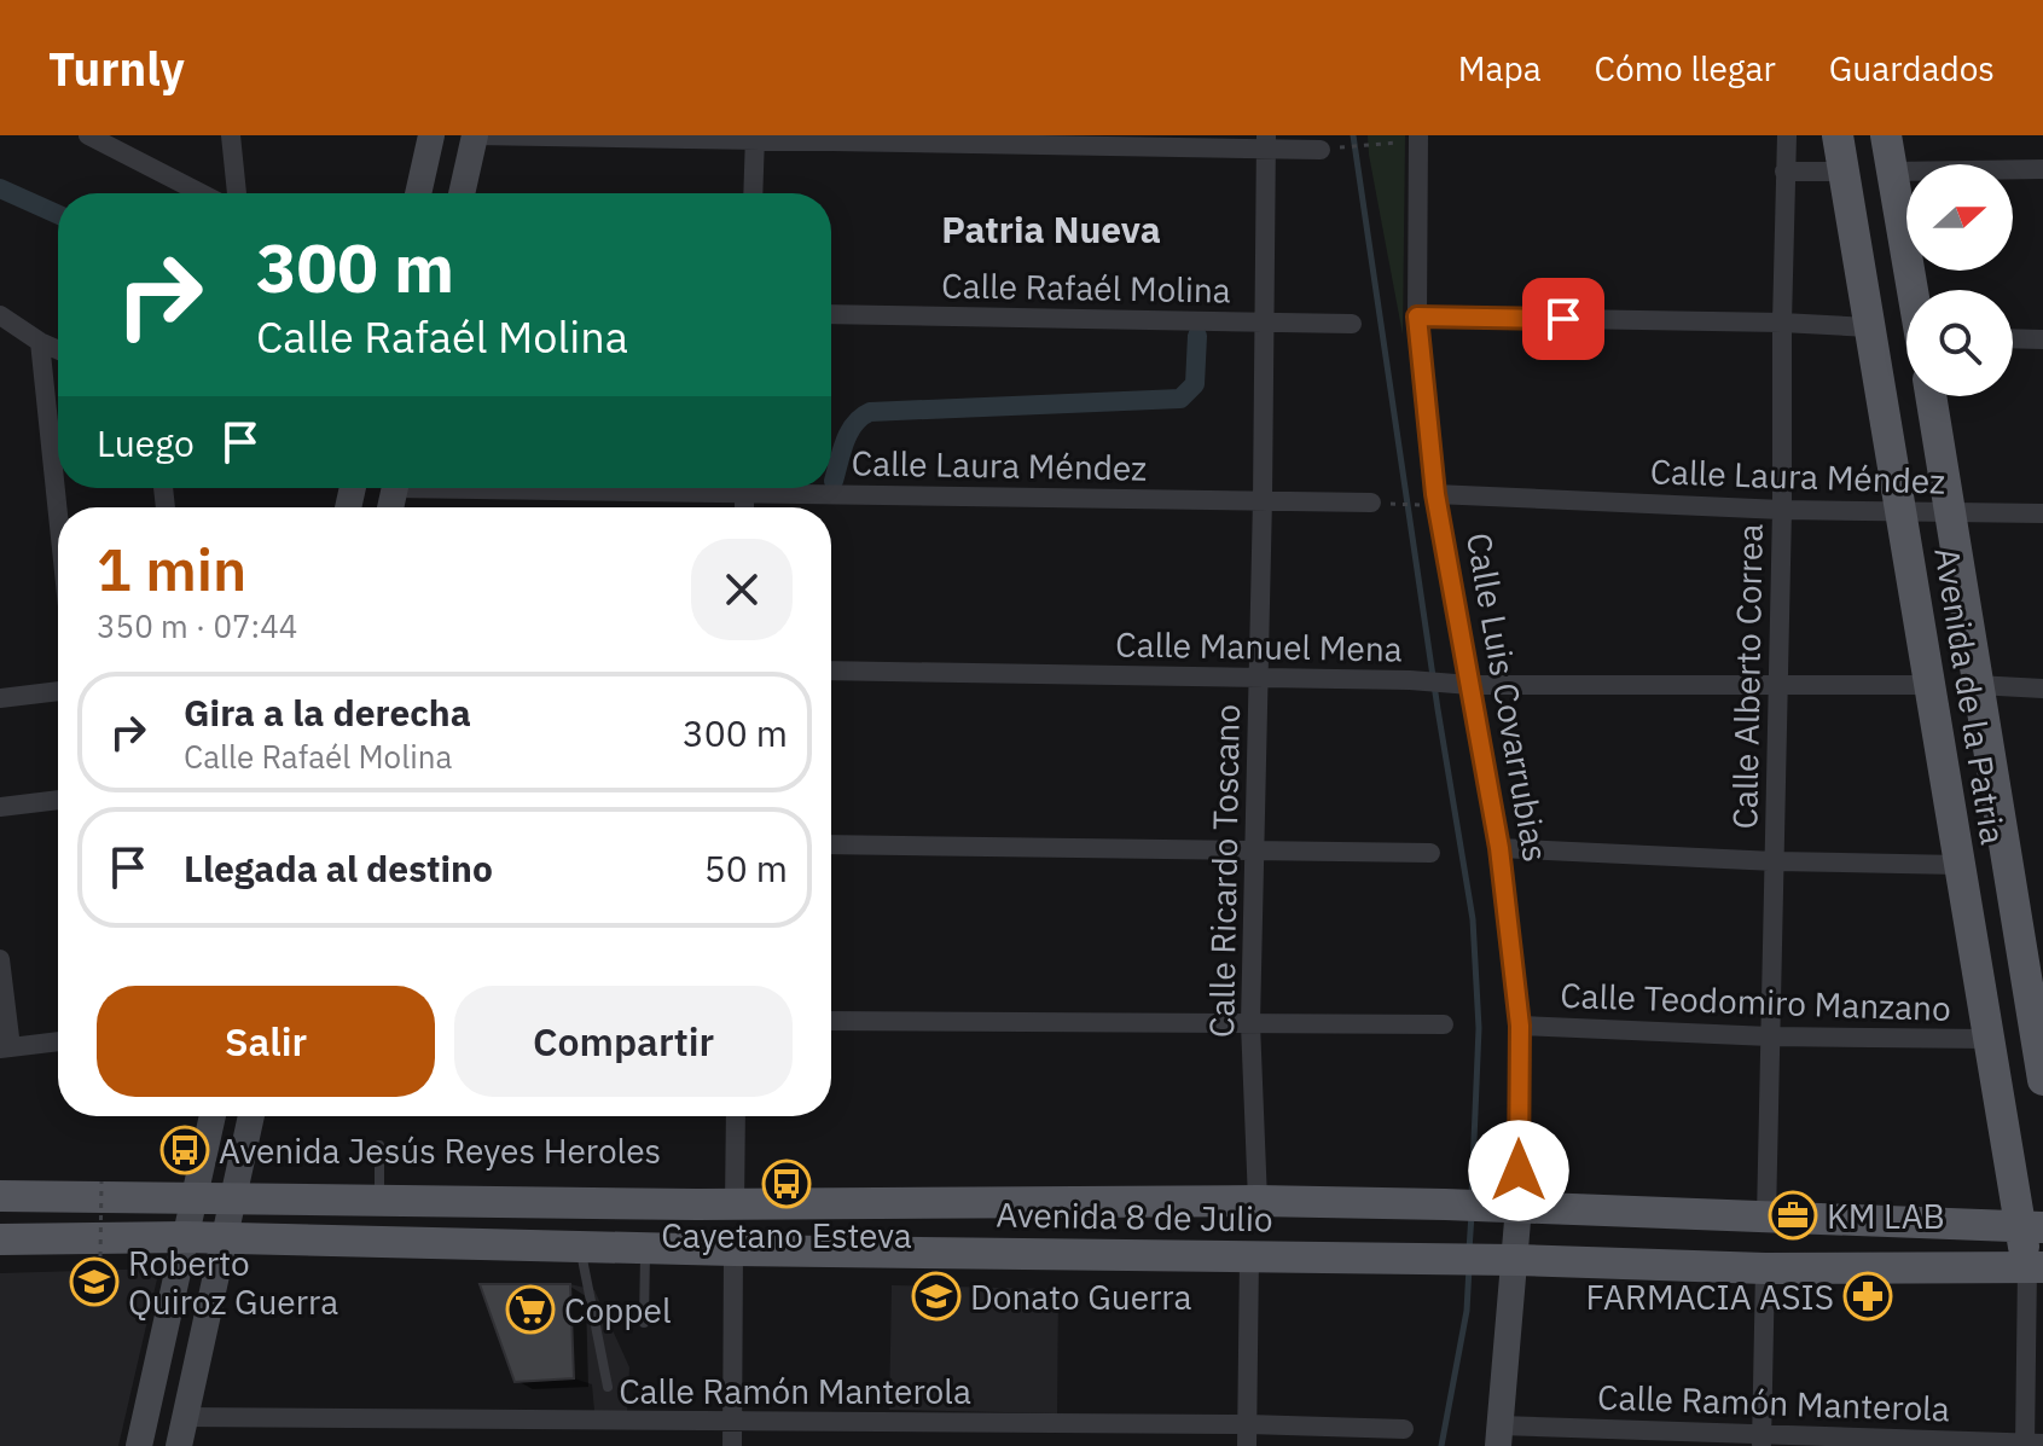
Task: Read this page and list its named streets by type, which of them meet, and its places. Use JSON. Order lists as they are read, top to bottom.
{
  "streets": {
    "main road": ["Avenida de la Patria", "Avenida 8 de Julio"],
    "street": [
      "Calle Rafaél Molina",
      "Calle Laura Méndez",
      "Calle Manuel Mena",
      "Calle Alberto Correa",
      "Calle Luis Covarrubias",
      "Calle Ricardo Toscano",
      "Calle Teodomiro Manzano",
      "Calle Ramón Manterola"
    ]
  },
  "crossings": [
    ["Calle Rafaél Molina", "Calle Ricardo Toscano"],
    ["Calle Laura Méndez", "Calle Alberto Correa"],
    ["Calle Laura Méndez", "Avenida de la Patria"],
    ["Calle Laura Méndez", "Calle Luis Covarrubias"],
    ["Calle Laura Méndez", "Calle Ricardo Toscano"],
    ["Calle Manuel Mena", "Calle Alberto Correa"],
    ["Calle Manuel Mena", "Avenida de la Patria"],
    ["Calle Manuel Mena", "Calle Luis Covarrubias"],
    ["Calle Manuel Mena", "Calle Ricardo Toscano"],
    ["Calle Alberto Correa", "Calle Teodomiro Manzano"],
    ["Calle Alberto Correa", "Avenida 8 de Julio"],
    ["Avenida de la Patria", "Calle Teodomiro Manzano"],
    ["Avenida de la Patria", "Avenida 8 de Julio"],
    ["Calle Luis Covarrubias", "Calle Teodomiro Manzano"],
    ["Calle Luis Covarrubias", "Avenida 8 de Julio"],
    ["Calle Luis Covarrubias", "Calle Ramón Manterola"],
    ["Calle Ricardo Toscano", "Avenida 8 de Julio"]
  ],
  "districts": ["Patria Nueva"],
  "places": {
    "bus stop": ["Avenida Jesús Reyes Heroles", "Cayetano Esteva"],
    "office": ["KM LAB"],
    "school or university": ["Roberto Quiroz Guerra", "Donato Guerra"],
    "pharmacy": ["FARMACIA ASIS"],
    "supermarket": ["Coppel"]
  },
  "north": "right",
  "page": {
    "header": "Turnly",
    "nav": ["Mapa", "Cómo llegar", "Guardados"],
    "turn": ["300 m", "Calle Rafaél Molina"],
    "then": "Luego",
    "heading": ["1 min", "350 m · 07:44"],
    "list": [
      {
        "name": "Gira a la derecha",
        "note": "Calle Rafaél Molina",
        "value": "300 m"
      },
      {
        "name": "Llegada al destino",
        "value": "50 m"
      }
    ],
    "buttons": ["Salir", "Compartir"]
  }
}
